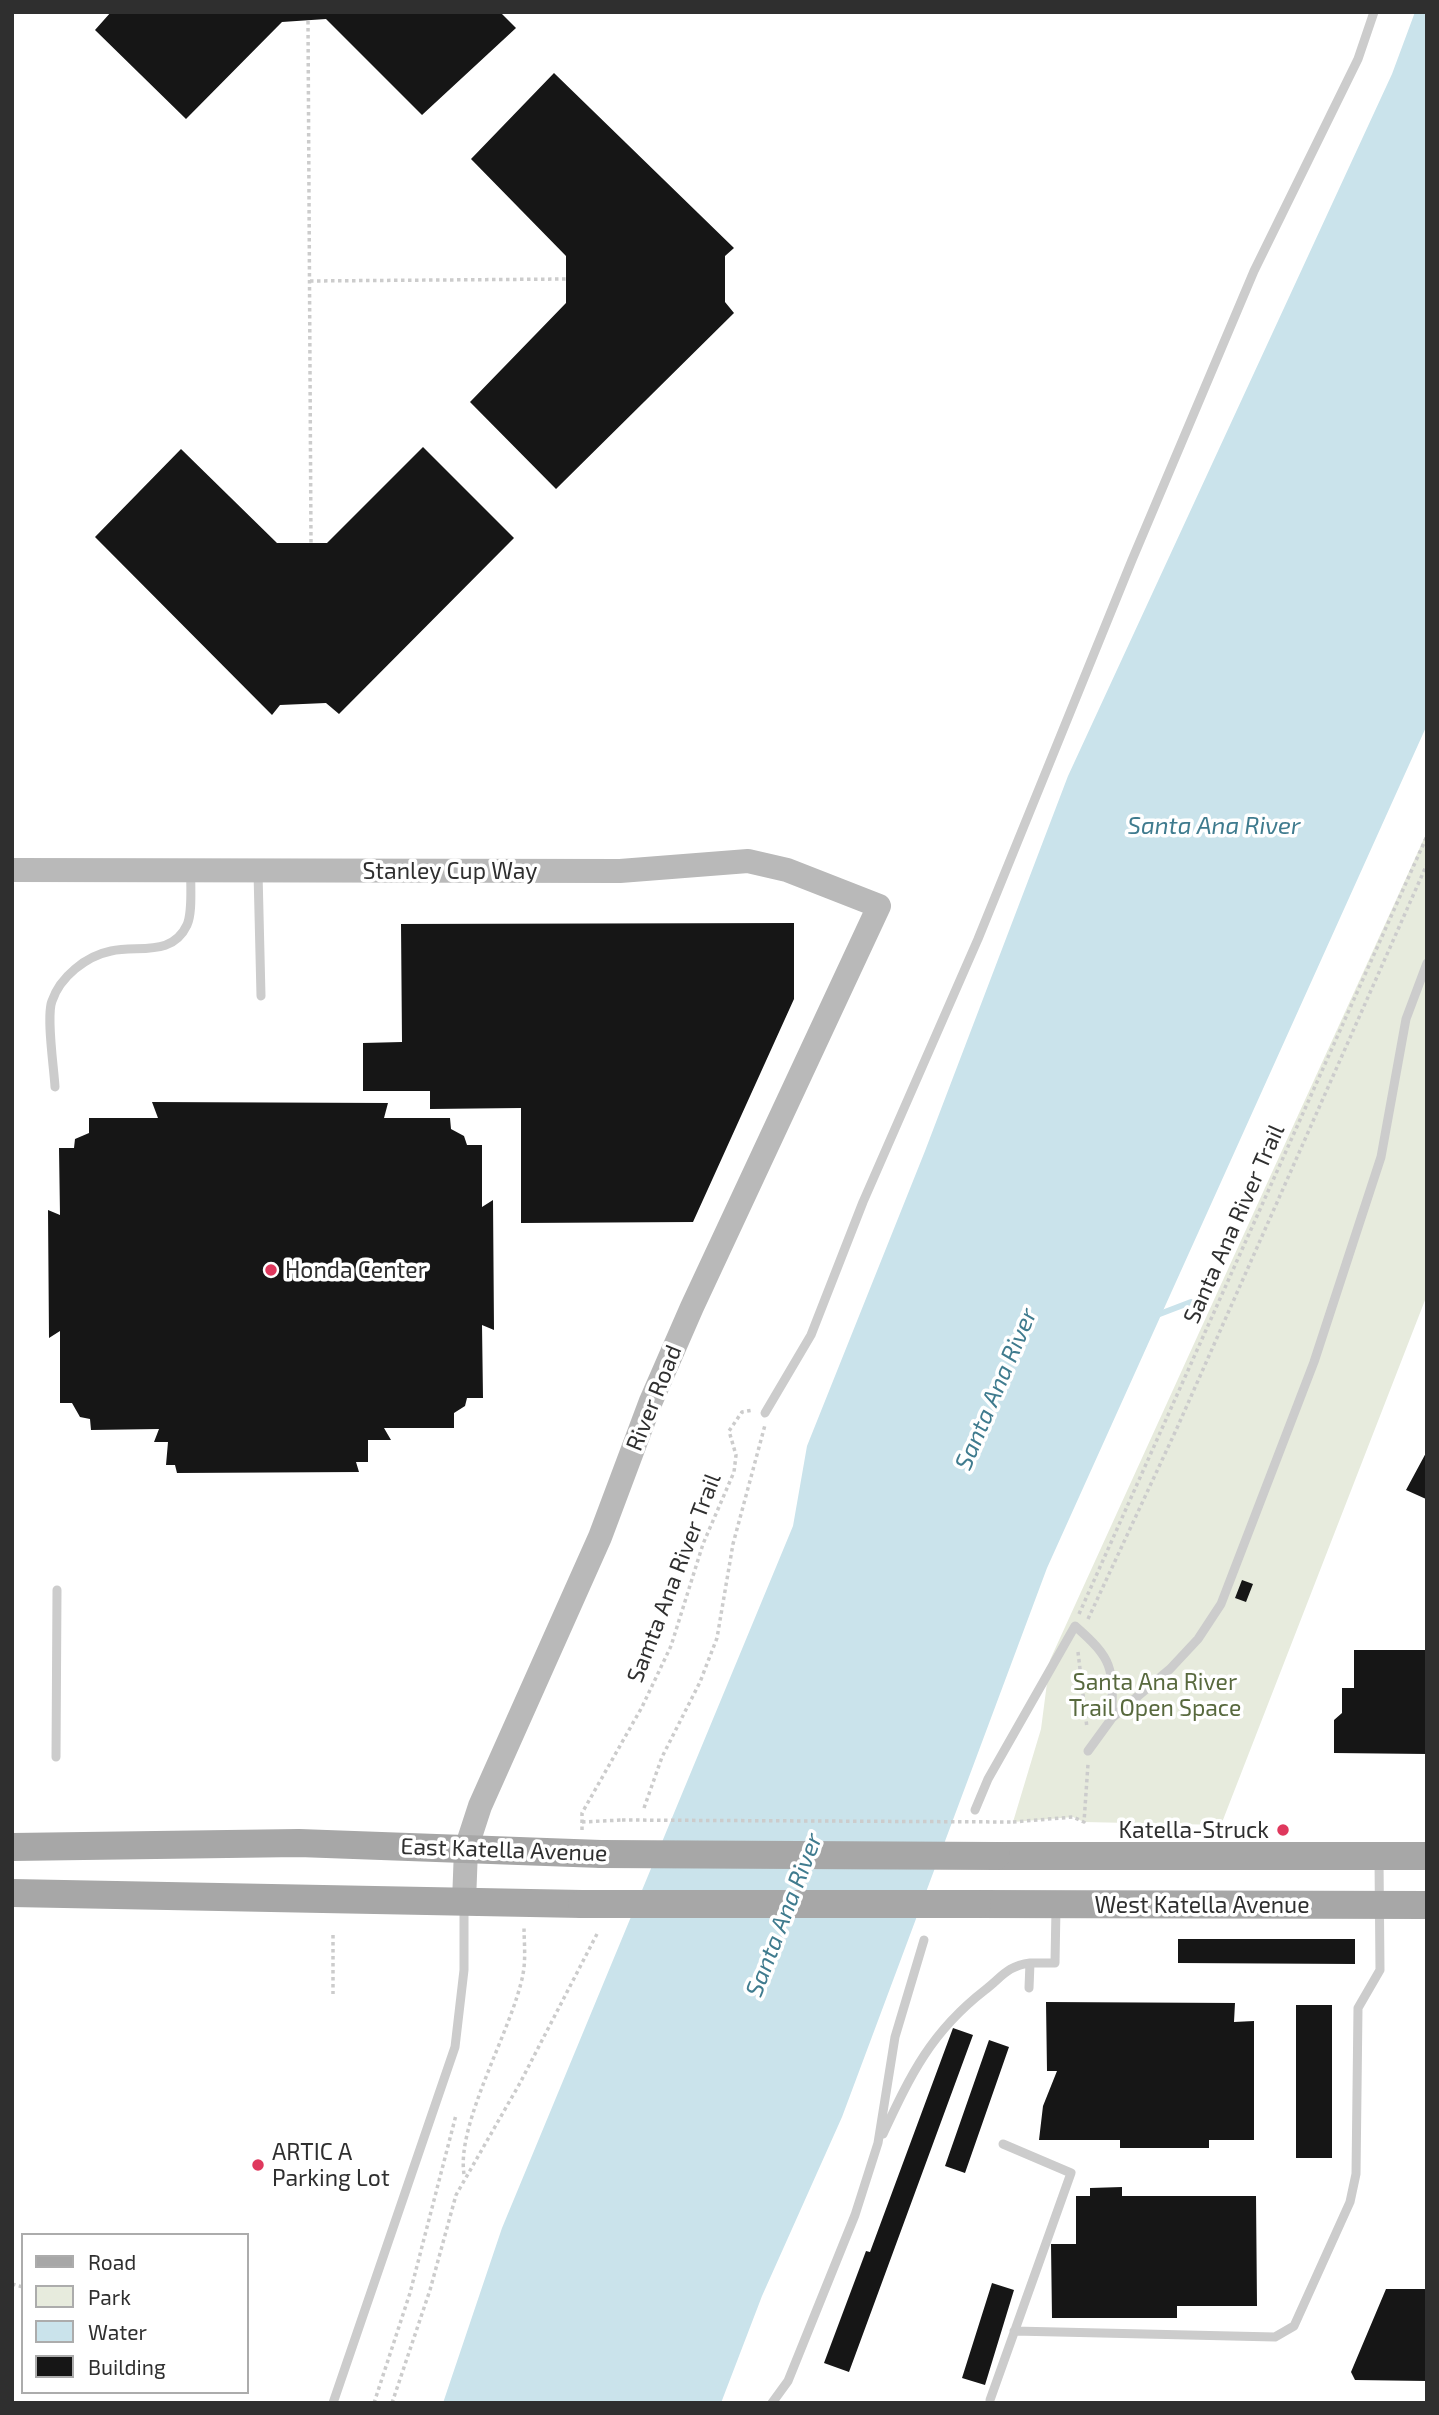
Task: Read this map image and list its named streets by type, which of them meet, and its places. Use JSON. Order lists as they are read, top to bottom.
{
  "streets": {
    "main road": [
      "Stanley Cup Way",
      "River Road",
      "East Katella Avenue",
      "West Katella Avenue"
    ],
    "path": ["Santa Ana River Trail", "Samta Ana River Trail"]
  },
  "crossings": [
    ["Stanley Cup Way", "River Road"],
    ["Santa Ana River Trail", "Samta Ana River Trail"],
    ["River Road", "East Katella Avenue"]
  ],
  "water": ["Santa Ana River"],
  "parks": ["Santa Ana River Trail Open Space"],
  "places": ["Honda Center", "Katella-Struck", "ARTIC A Parking Lot"],
  "legend": [
    "Road",
    "Park",
    "Water",
    "Building"
  ]
}
